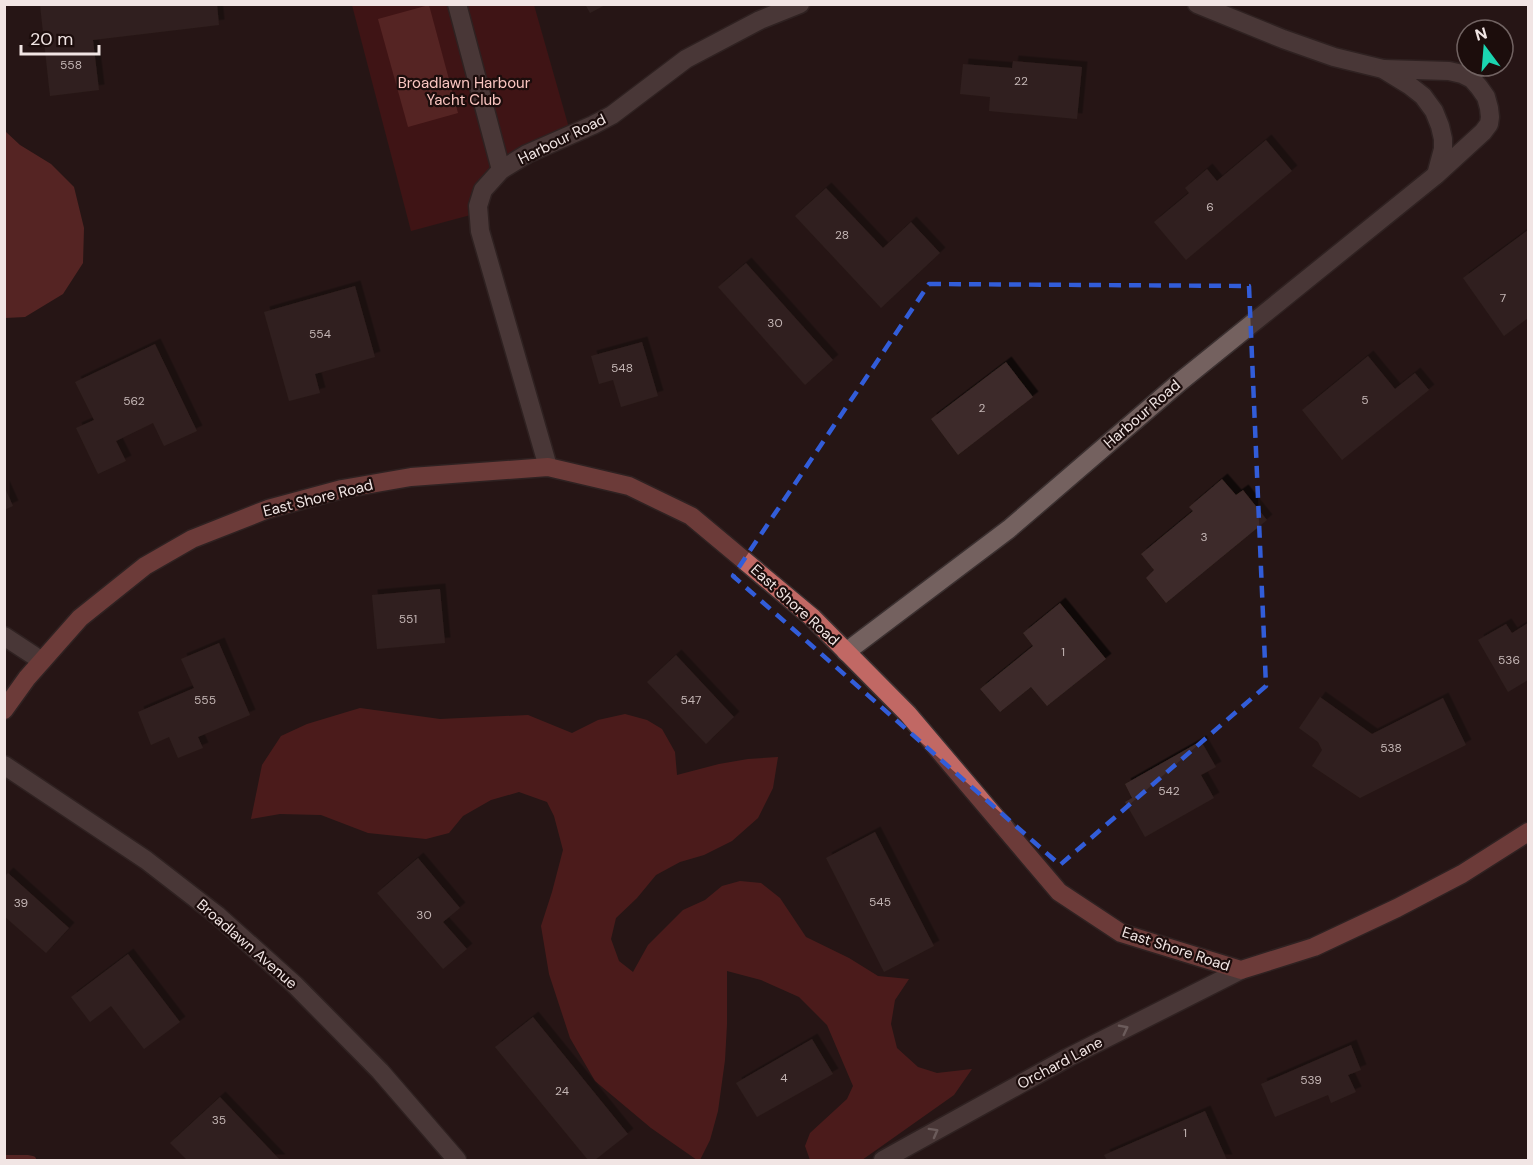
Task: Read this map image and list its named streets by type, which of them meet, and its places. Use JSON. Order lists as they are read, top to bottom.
{
  "streets": {
    "main road": ["East Shore Road"],
    "street": ["Harbour Road", "Broadlawn Avenue", "Orchard Lane"]
  },
  "crossings": [
    ["Harbour Road", "East Shore Road"],
    ["East Shore Road", "Orchard Lane"]
  ],
  "one_way": ["Orchard Lane"],
  "parks": ["Broadlawn Harbour Yacht Club"],
  "house_numbers": [
    "558",
    "22",
    "6",
    "28",
    "7",
    "30",
    "554",
    "548",
    "5",
    "562",
    "2",
    "3",
    "551",
    "1",
    "536",
    "555",
    "547",
    "538",
    "542",
    "545",
    "39",
    "30",
    "4",
    "539",
    "24",
    "35",
    "1"
  ],
  "scale_bar": "20 m",
  "north": "top"
}
